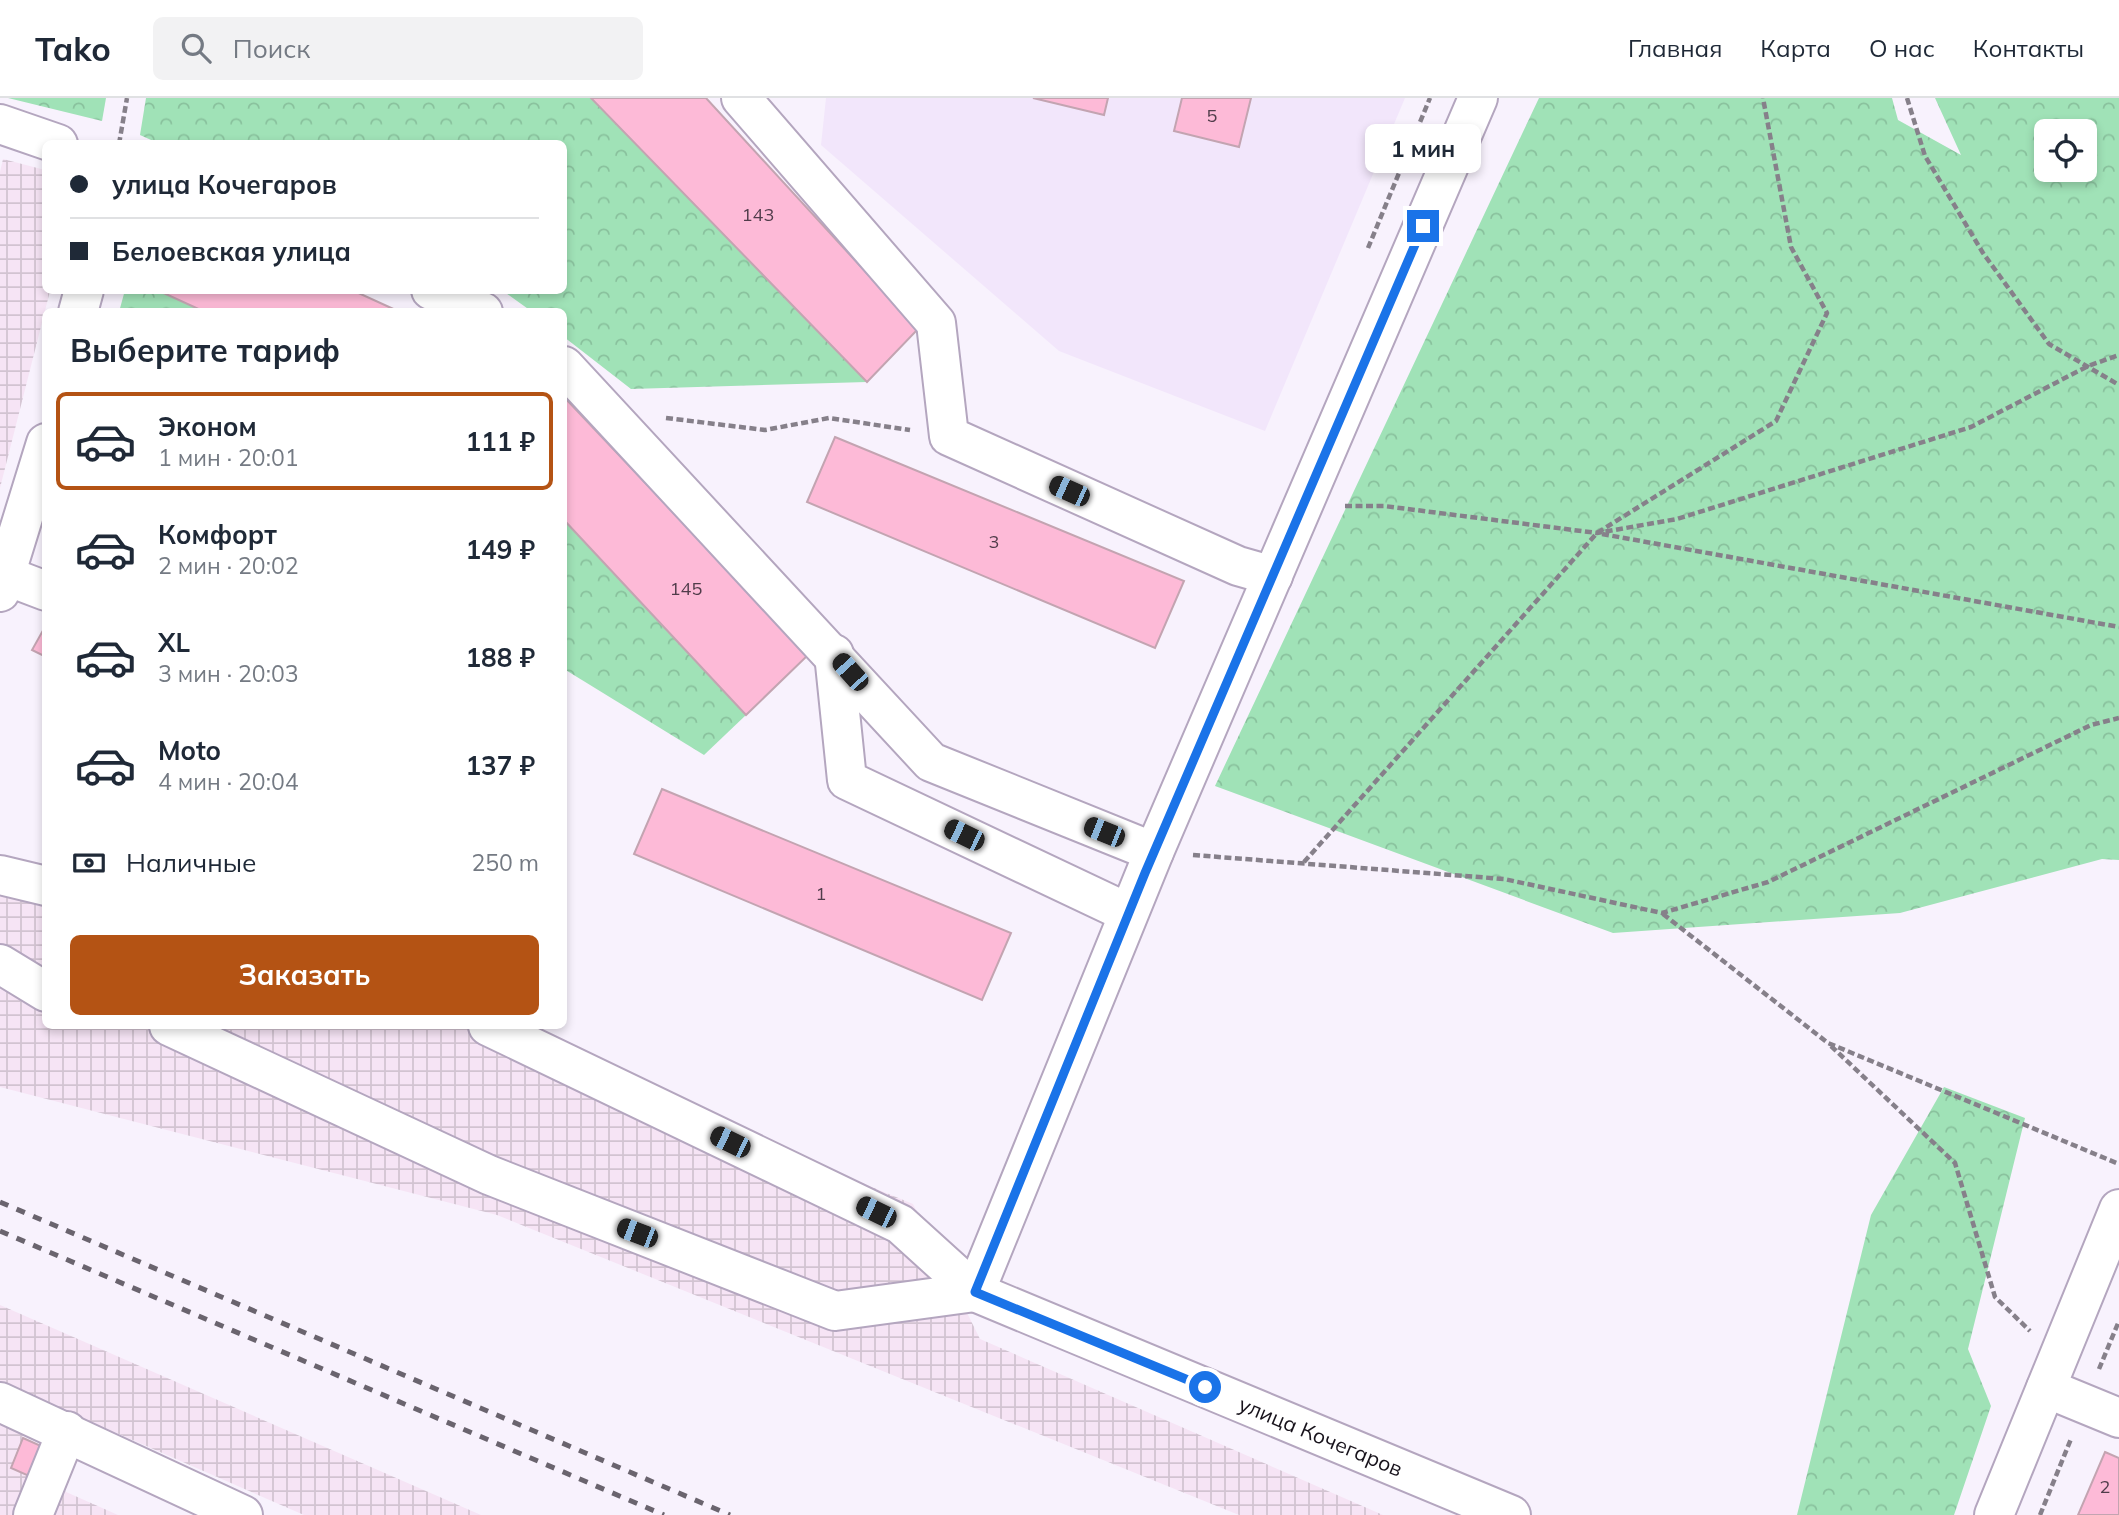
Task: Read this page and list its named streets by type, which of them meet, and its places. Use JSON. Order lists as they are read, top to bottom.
{
  "streets": {
    "street": ["улица Кочегаров"]
  },
  "house_numbers": [
    "5",
    "143",
    "3",
    "145",
    "1",
    "2"
  ],
  "page": {
    "header": "Tako",
    "search": "Поиск",
    "nav": [
      "Главная",
      "Карта",
      "О нас",
      "Контакты"
    ],
    "bubble": "1 мин",
    "banner": ["улица Кочегаров", "Белоевская улица"],
    "heading": "Выберите тариф",
    "list": [
      {
        "name": "Эконом",
        "note": "1 мин · 20:01",
        "value": "111 ₽"
      },
      {
        "name": "Комфорт",
        "note": "2 мин · 20:02",
        "value": "149 ₽"
      },
      {
        "name": "XL",
        "note": "3 мин · 20:03",
        "value": "188 ₽"
      },
      {
        "name": "Moto",
        "note": "4 мин · 20:04",
        "value": "137 ₽"
      }
    ],
    "pay": ["Наличные", "250 m"],
    "buttons": "Заказать"
  }
}
